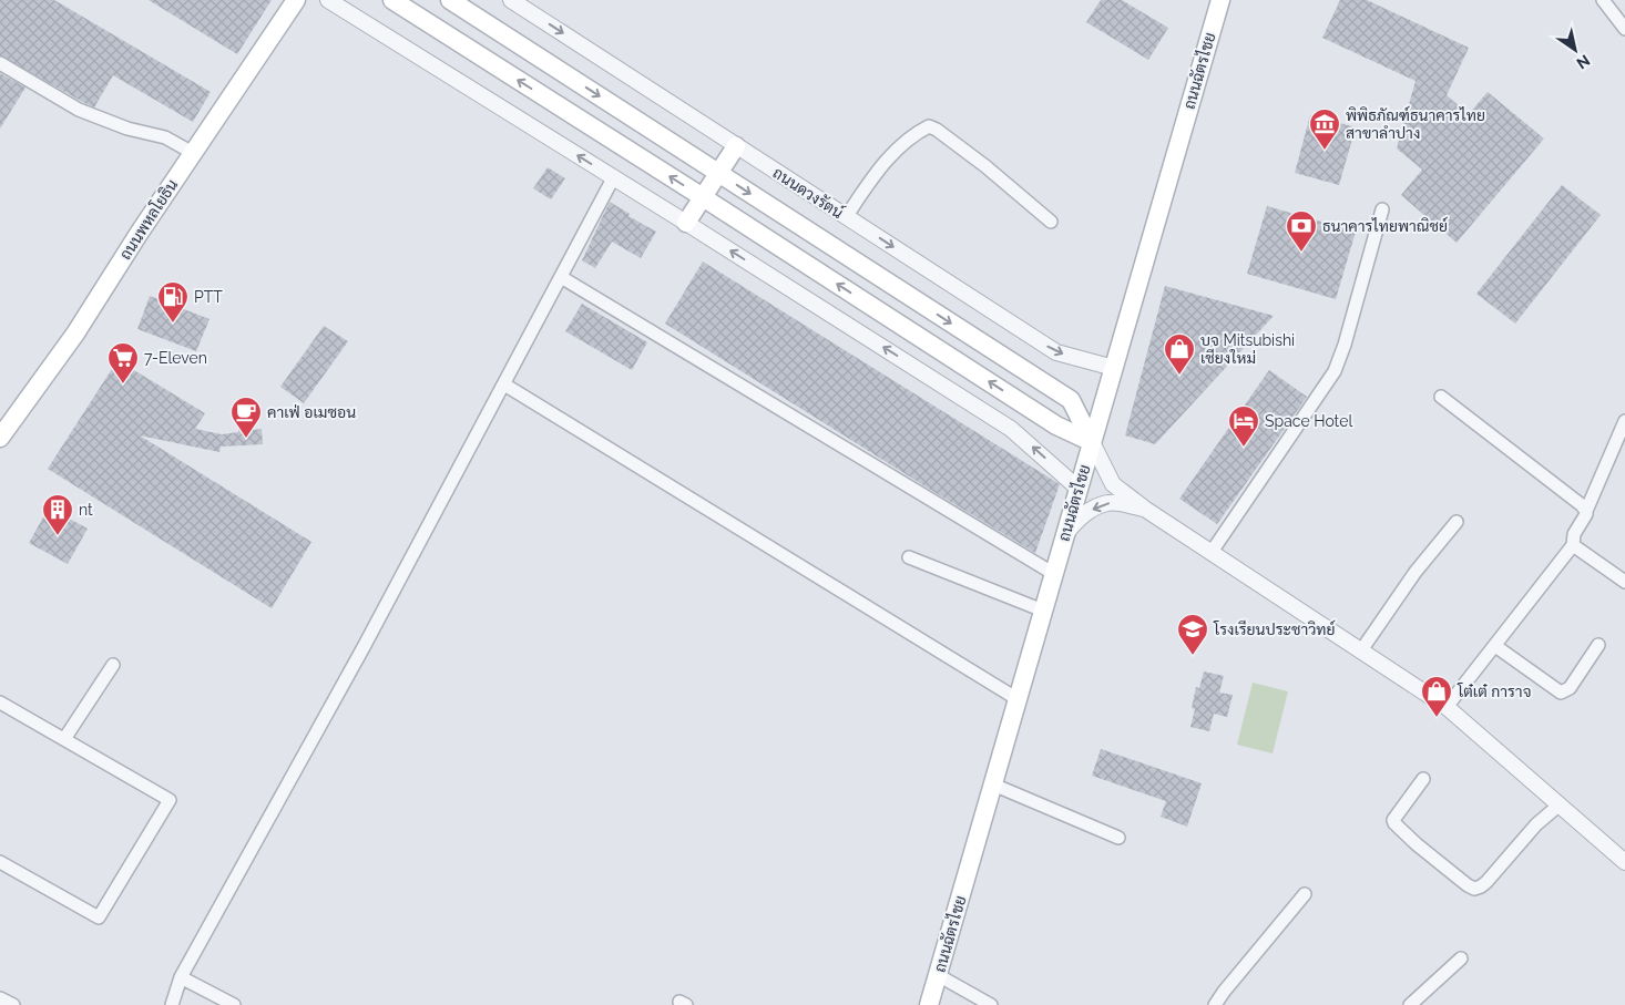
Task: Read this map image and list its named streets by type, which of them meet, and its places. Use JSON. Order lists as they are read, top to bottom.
{
  "streets": {
    "main road": ["ถนนฉัตรไชย", "ถนนพหลโยธิน"],
    "street": ["ถนนดวงรัตน์"]
  },
  "crossings": [
    ["ถนนฉัตรไชย", "ถนนดวงรัตน์"]
  ],
  "places": {
    "museum": ["พิพิธภัณฑ์ธนาคารไทย สาขาลำปาง"],
    "bank": ["ธนาคารไทยพาณิชย์"],
    "fuel station": ["PTT"],
    "shop": ["บจ Mitsubishi เชียงใหม่", "โต๋เต๋ การาจ"],
    "supermarket": ["7-Eleven"],
    "cafe": ["คาเฟ่ อเมซอน"],
    "hotel": ["Space Hotel"],
    "building": ["nt"],
    "school or university": ["โรงเรียนประชาวิทย์"]
  },
  "north": "bottom right"
}
